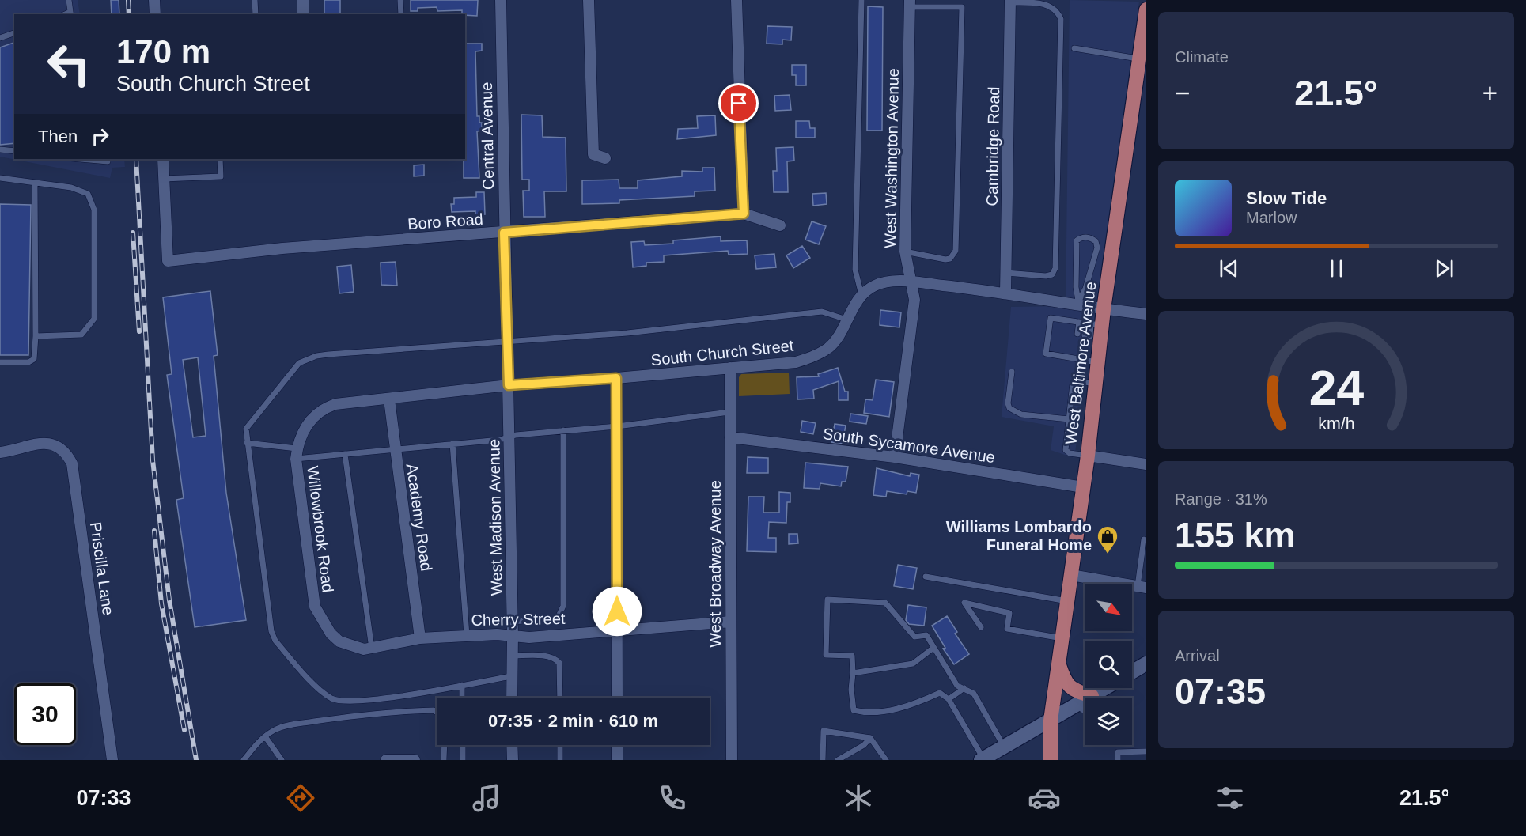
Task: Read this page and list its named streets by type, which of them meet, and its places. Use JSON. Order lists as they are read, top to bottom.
{
  "streets": {
    "main road": ["West Baltimore Avenue"],
    "street": [
      "Central Avenue",
      "Cambridge Road",
      "West Washington Avenue",
      "Boro Road",
      "South Church Street",
      "South Sycamore Avenue",
      "Academy Road",
      "West Madison Avenue",
      "Willowbrook Road",
      "West Broadway Avenue",
      "Priscilla Lane",
      "Cherry Street"
    ]
  },
  "crossings": [
    ["Central Avenue", "Boro Road"],
    ["Central Avenue", "South Church Street"],
    ["Central Avenue", "West Madison Avenue"],
    ["Cambridge Road", "South Church Street"],
    ["West Washington Avenue", "South Church Street"],
    ["West Washington Avenue", "South Sycamore Avenue"],
    ["South Church Street", "West Baltimore Avenue"],
    ["South Church Street", "Academy Road"],
    ["South Church Street", "West Madison Avenue"],
    ["South Church Street", "Willowbrook Road"],
    ["South Church Street", "West Broadway Avenue"],
    ["West Baltimore Avenue", "South Sycamore Avenue"],
    ["South Sycamore Avenue", "West Broadway Avenue"],
    ["Academy Road", "Cherry Street"],
    ["West Madison Avenue", "Cherry Street"],
    ["Willowbrook Road", "Cherry Street"],
    ["West Broadway Avenue", "Cherry Street"]
  ],
  "places": {
    "shop": ["Williams Lombardo Funeral Home"]
  },
  "north": "bottom right",
  "page": {
    "tile": [
      "Climate",
      ["Range · 31%", "155 km"],
      ["Arrival", "07:35"]
    ],
    "turn": ["170 m", "South Church Street"],
    "heat": ["−", "21.5°", "+"],
    "then": "Then",
    "song": ["Slow Tide", "Marlow"],
    "limit": "30",
    "trip": "07:35 · 2 min · 610 m",
    "tabs": ["07:33", "21.5°"],
    "gauge": ["24", "km/h"]
  }
}
